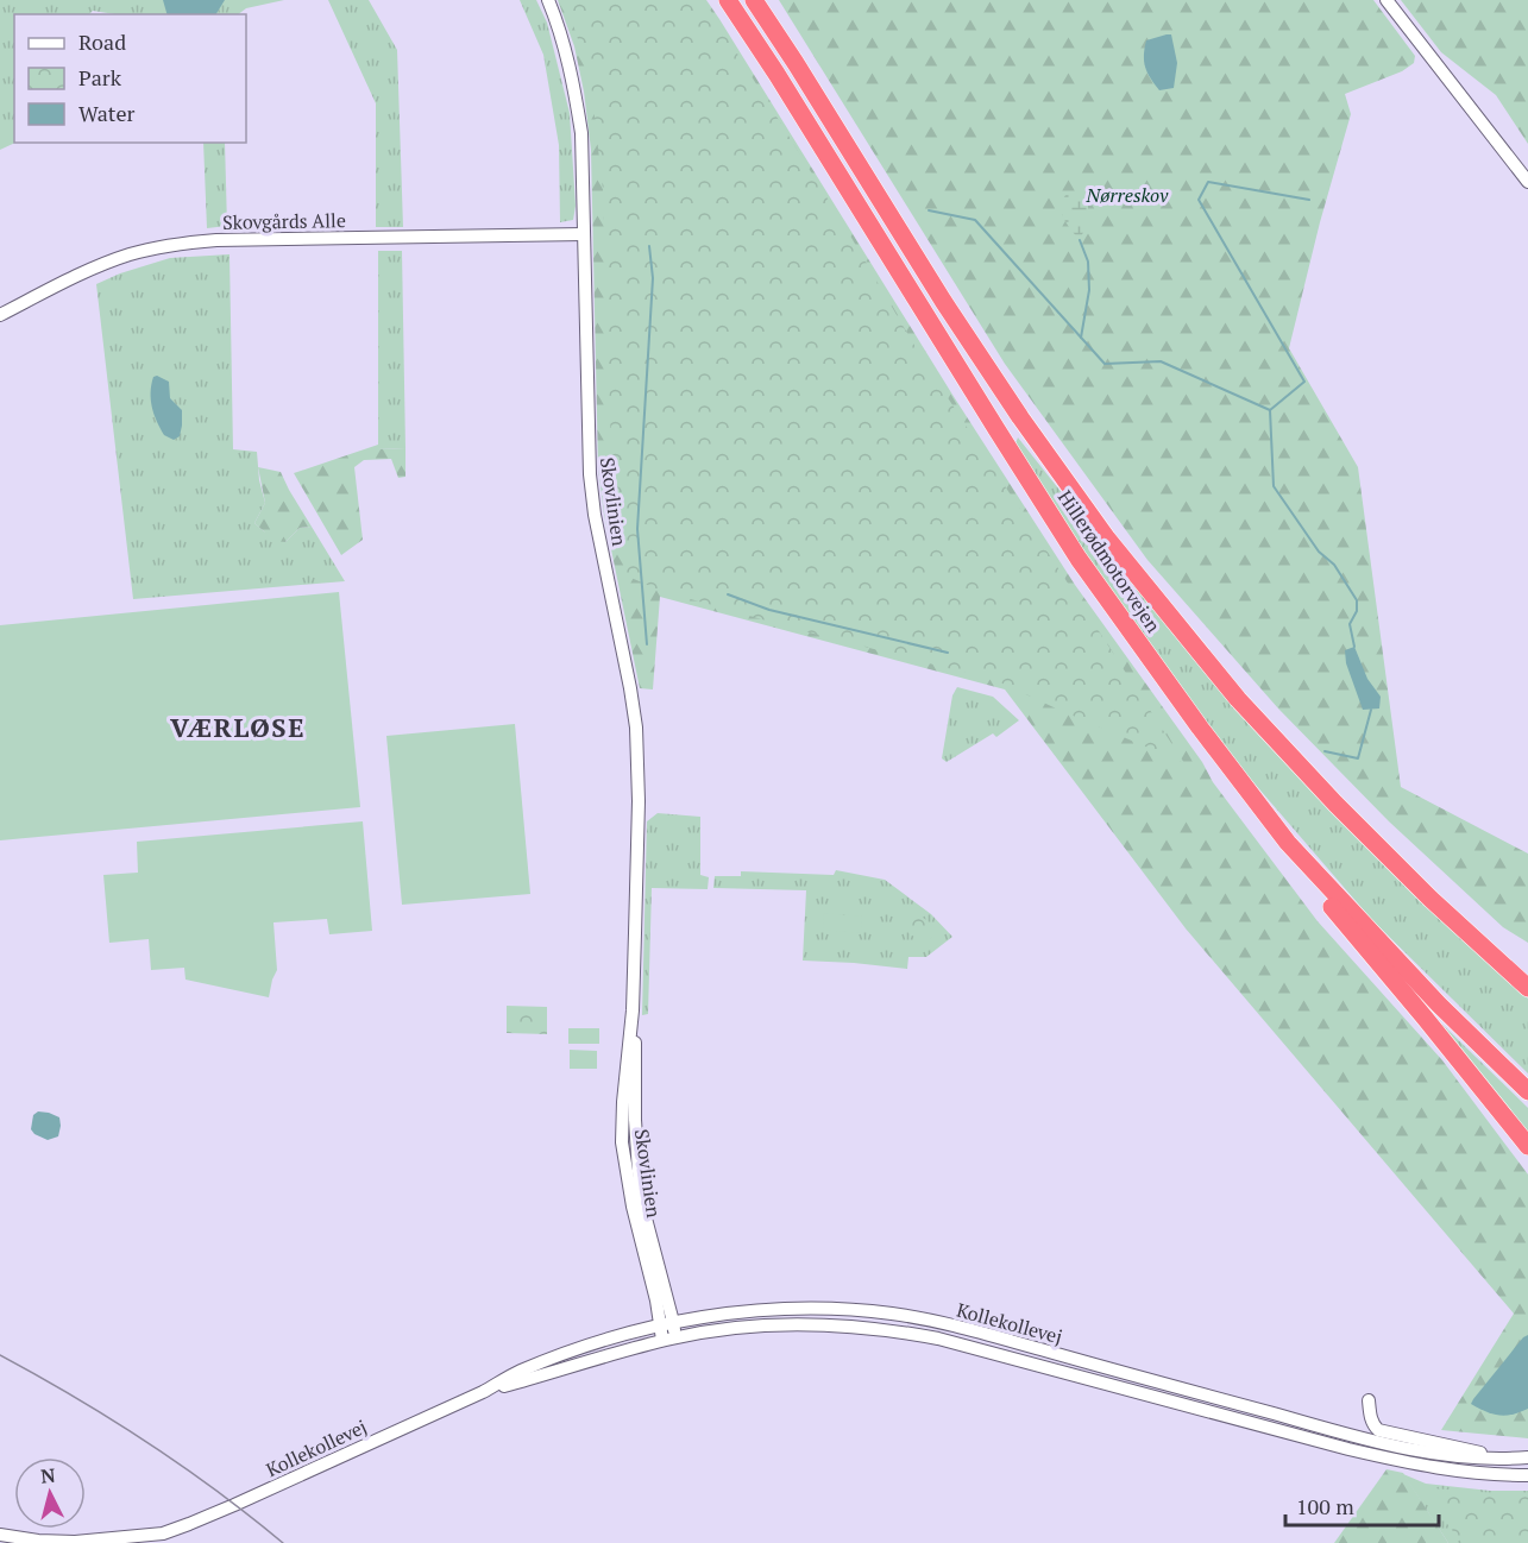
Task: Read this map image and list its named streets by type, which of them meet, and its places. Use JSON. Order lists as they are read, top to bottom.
{
  "streets": {
    "highway": ["Hillerødmotorvejen"],
    "street": ["Skovgårds Alle", "Skovlinien", "Kollekollevej"]
  },
  "crossings": [
    ["Skovgårds Alle", "Skovlinien"],
    ["Skovlinien", "Kollekollevej"]
  ],
  "districts": ["VÆRLØSE"],
  "parks": ["Nørreskov"],
  "legend": ["Road", "Park", "Water"],
  "scale_bar": "100 m",
  "north": "top"
}
